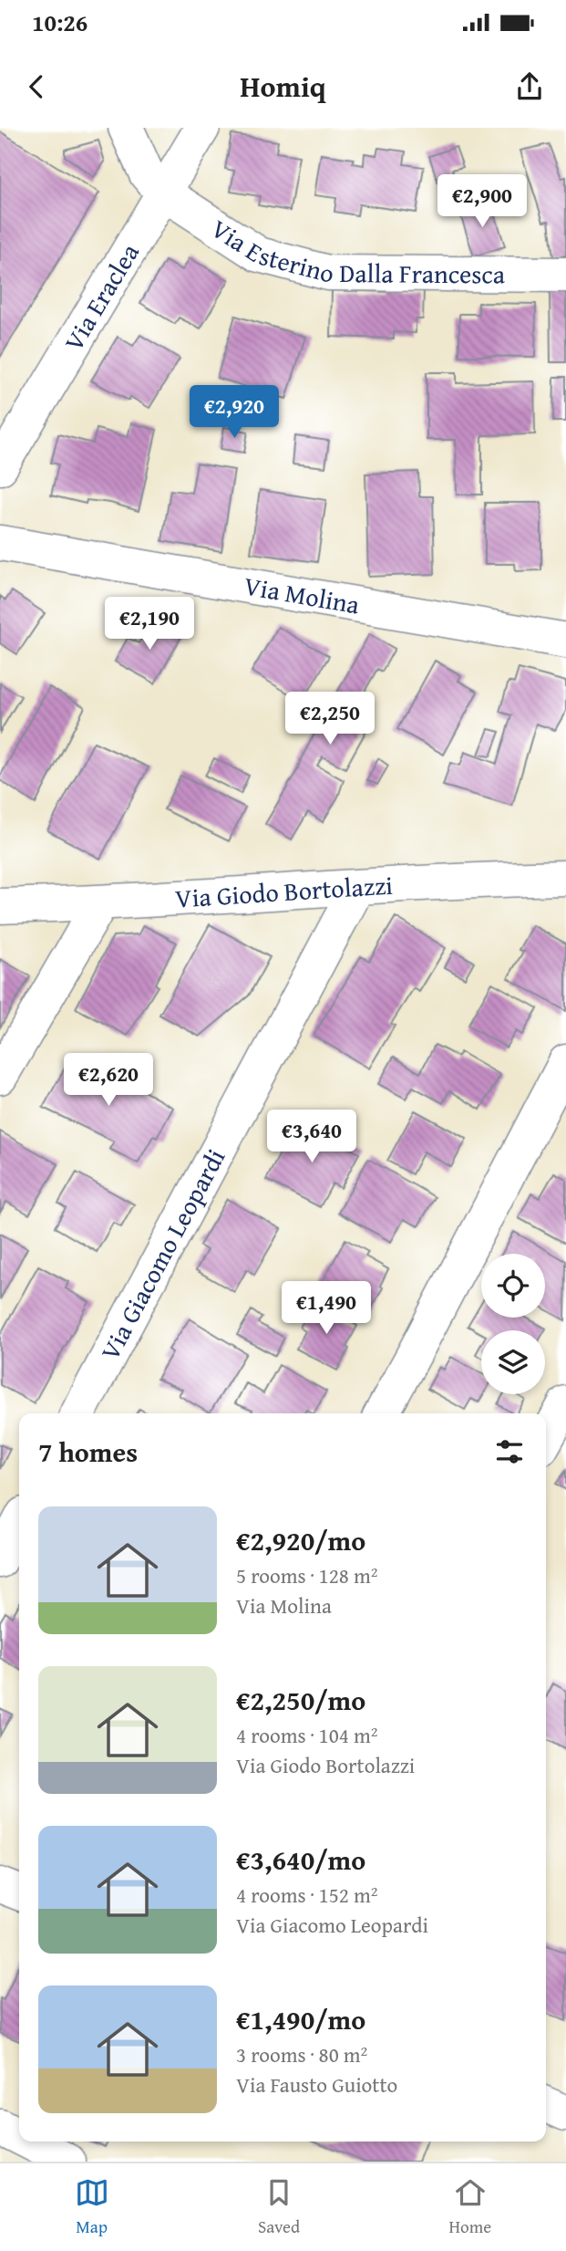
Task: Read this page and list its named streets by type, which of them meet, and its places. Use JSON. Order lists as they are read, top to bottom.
{
  "streets": {
    "street": [
      "Via Esterino Dalla Francesca",
      "Via Eraclea",
      "Via Molina",
      "Via Giodo Bortolazzi",
      "Via Giacomo Leopardi"
    ]
  },
  "crossings": [
    ["Via Esterino Dalla Francesca", "Via Eraclea"],
    ["Via Giodo Bortolazzi", "Via Giacomo Leopardi"]
  ],
  "page": {
    "status": "10:26",
    "header": "Homiq",
    "price": [
      "€2,900",
      "€2,920",
      "€2,190",
      "€2,250",
      "€2,620",
      "€3,640",
      "€1,490"
    ],
    "heading": "7 homes",
    "list": [
      {
        "name": "€2,920/mo",
        "note": "5 rooms · 128 m² · Via Molina"
      },
      {
        "name": "€2,250/mo",
        "note": "4 rooms · 104 m² · Via Giodo Bortolazzi"
      },
      {
        "name": "€3,640/mo",
        "note": "4 rooms · 152 m² · Via Giacomo Leopardi"
      },
      {
        "name": "€1,490/mo",
        "note": "3 rooms · 80 m² · Via Fausto Guiotto"
      }
    ],
    "tabs": ["Map", "Saved", "Home"]
  }
}
